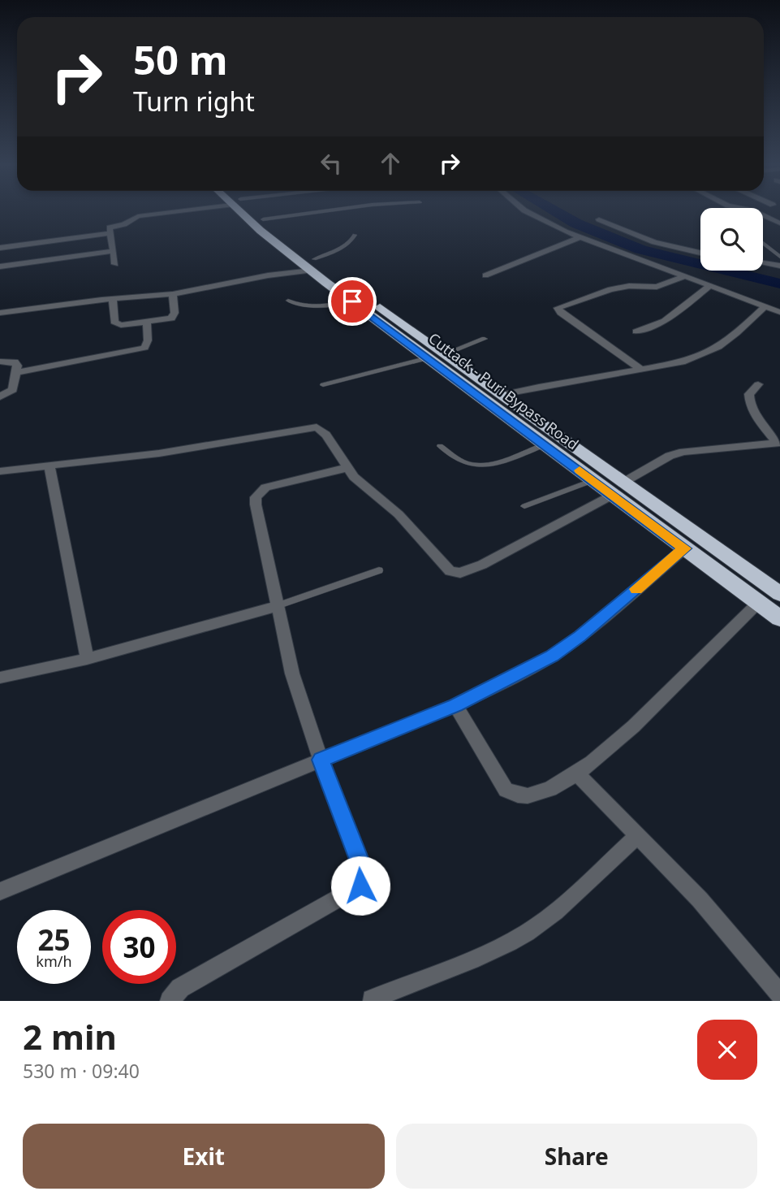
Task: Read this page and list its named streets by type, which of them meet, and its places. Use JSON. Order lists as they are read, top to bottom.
{
  "streets": {
    "highway": ["Cuttack - Puri Bypass Road"]
  },
  "page": {
    "turn": ["50 m", "Turn right"],
    "speed": "25 km/h",
    "limit": "30",
    "heading": ["2 min", "530 m · 09:40"],
    "buttons": ["Exit", "Share"]
  }
}
